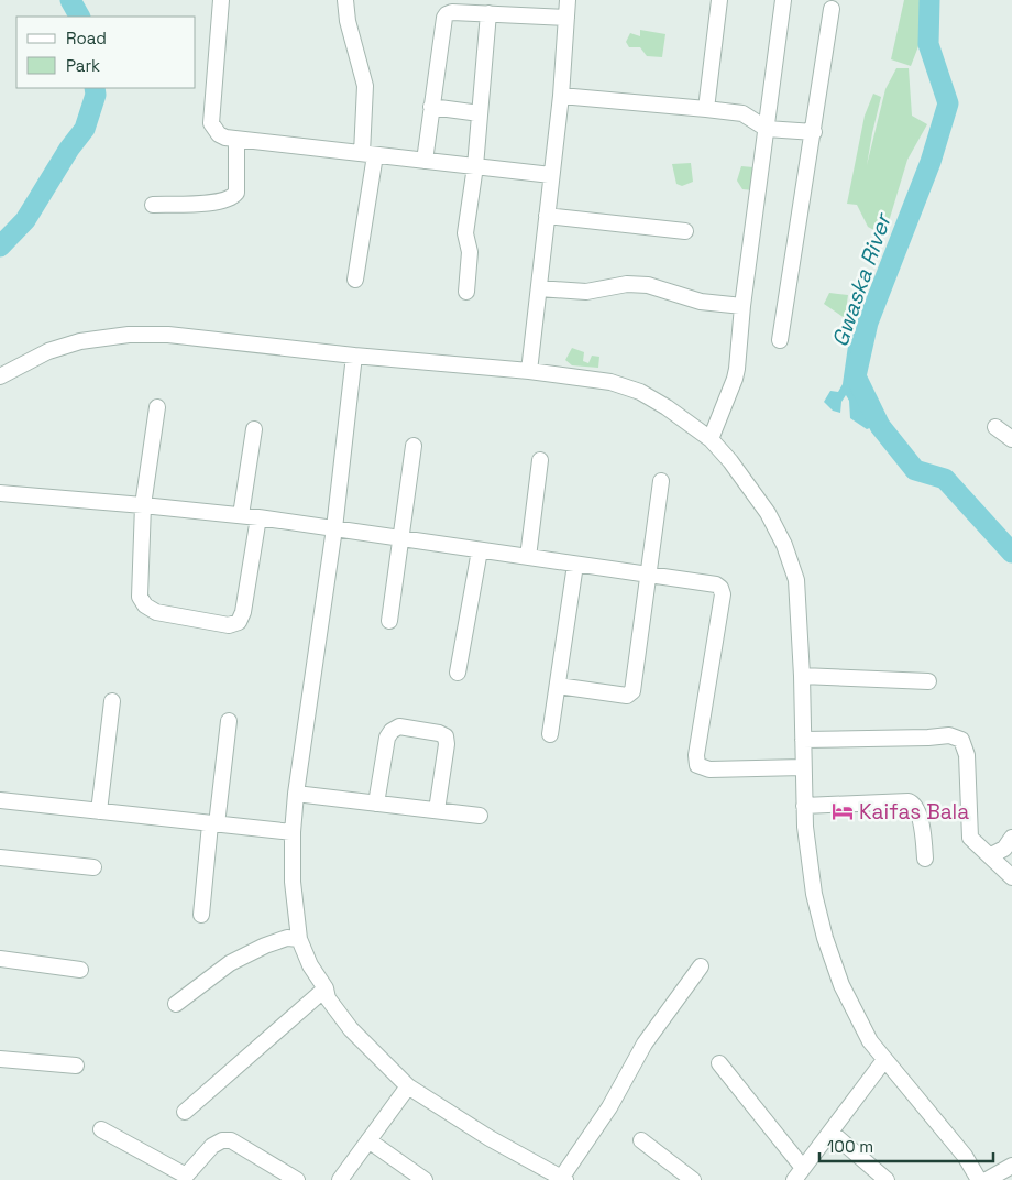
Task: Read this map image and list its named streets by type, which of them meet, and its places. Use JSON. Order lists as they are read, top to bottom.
{
  "water": ["Gwaska River"],
  "places": {
    "hotel": ["Kaifas Bala"]
  },
  "legend": ["Road", "Park"],
  "scale_bar": "100 m"
}
